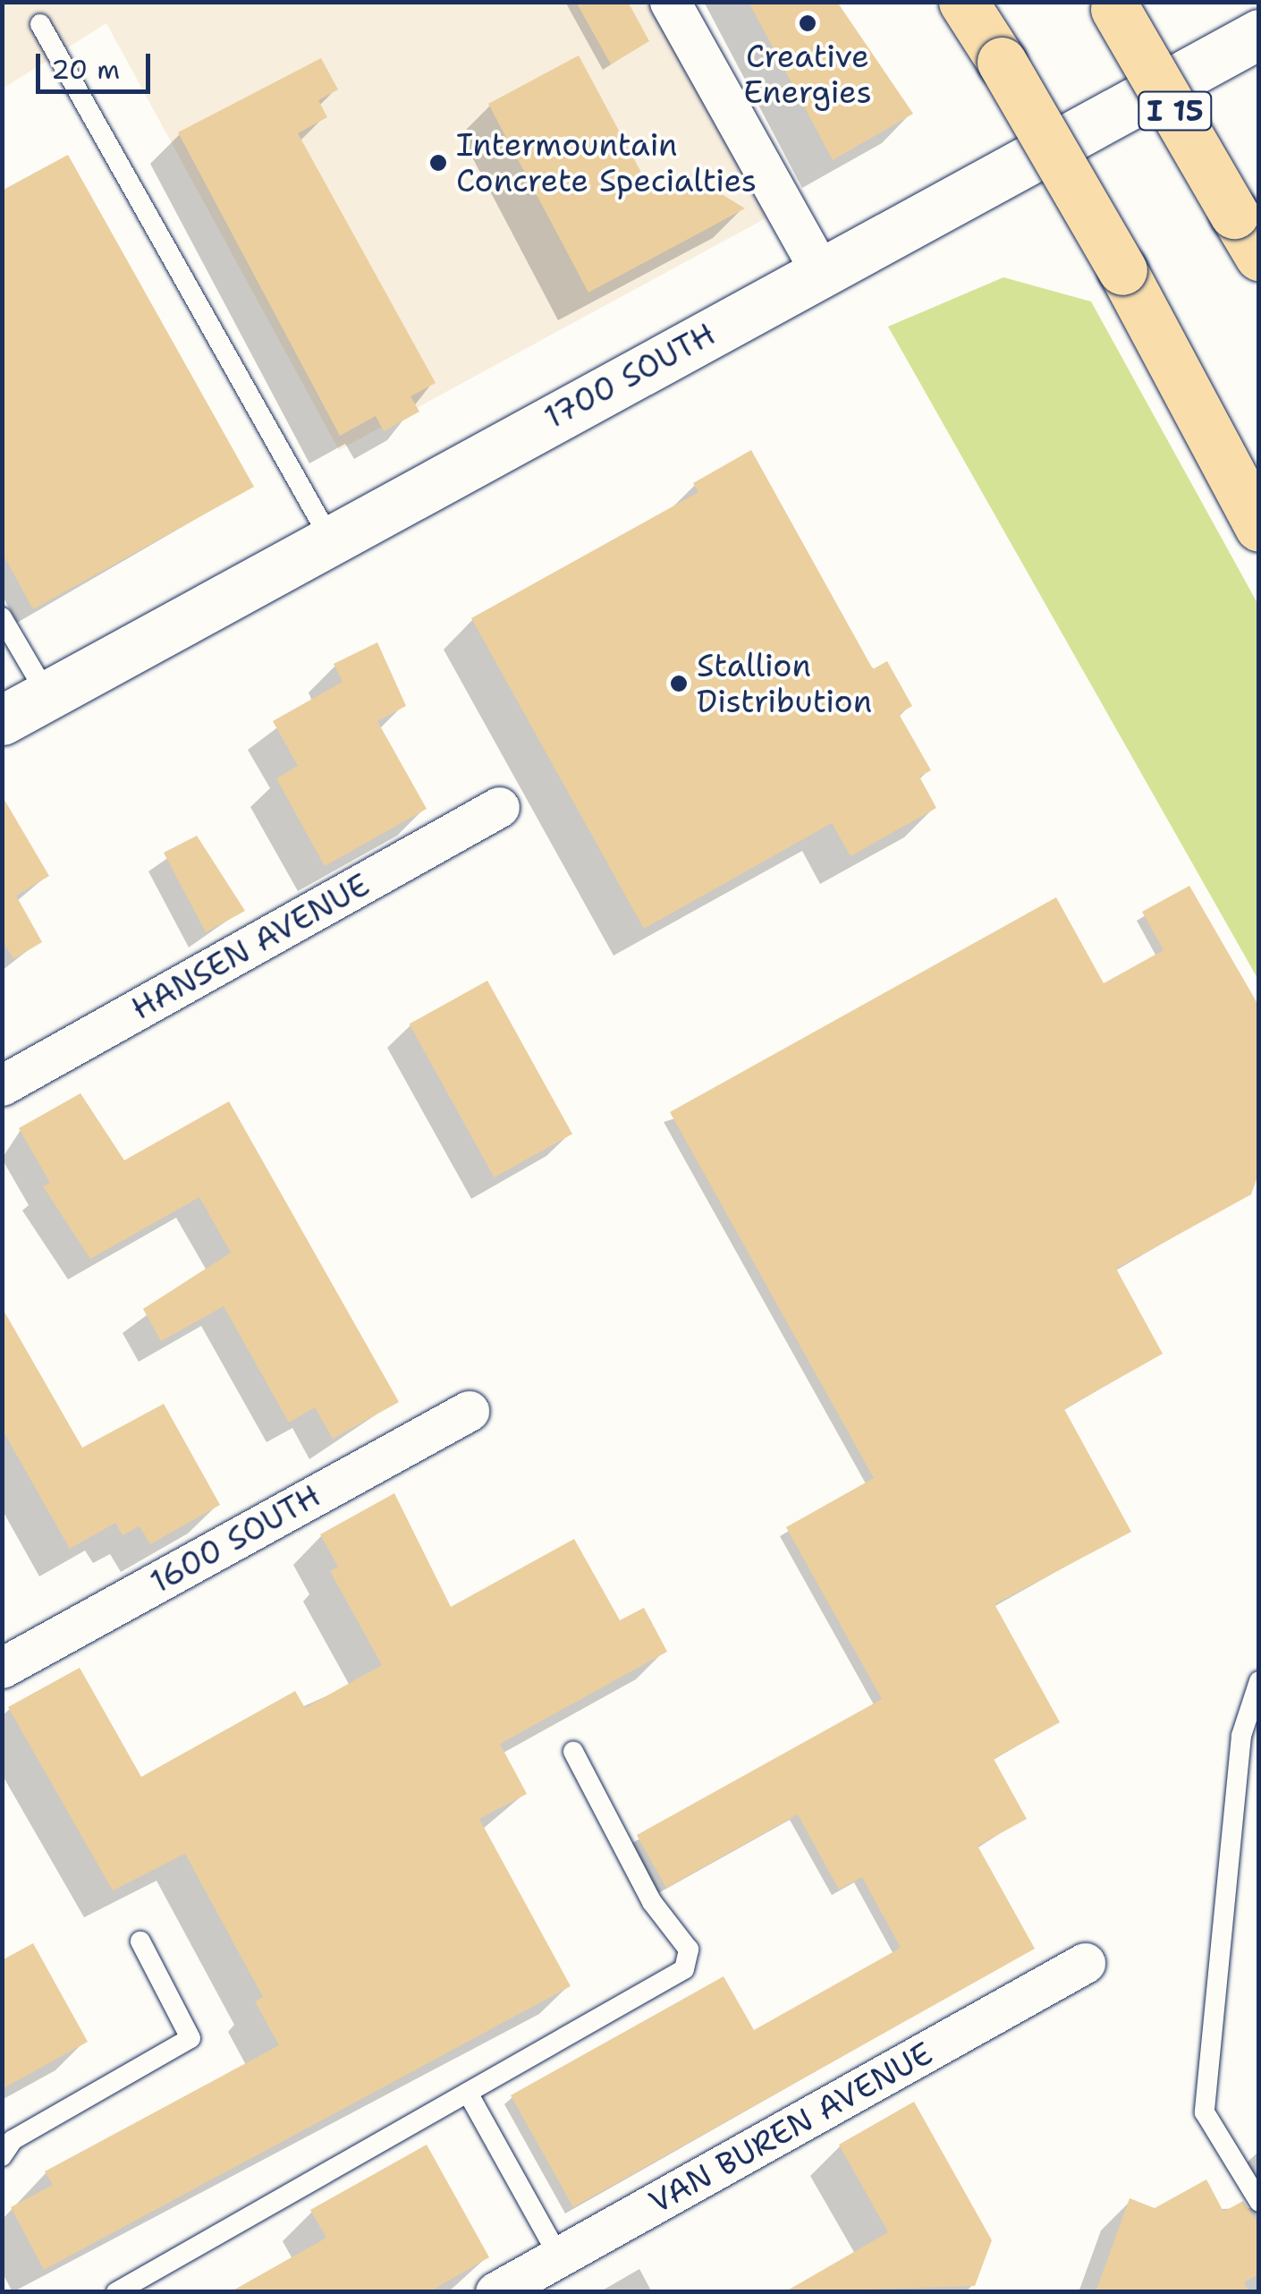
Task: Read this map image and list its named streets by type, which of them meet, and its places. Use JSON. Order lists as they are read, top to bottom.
{
  "streets": {
    "highway": ["I 15"],
    "street": [
      "1700 SOUTH",
      "HANSEN AVENUE",
      "1600 SOUTH",
      "VAN BUREN AVENUE"
    ]
  },
  "places": ["Creative Energies", "Intermountain Concrete Specialties", "Stallion Distribution"],
  "scale_bar": "20 m"
}
